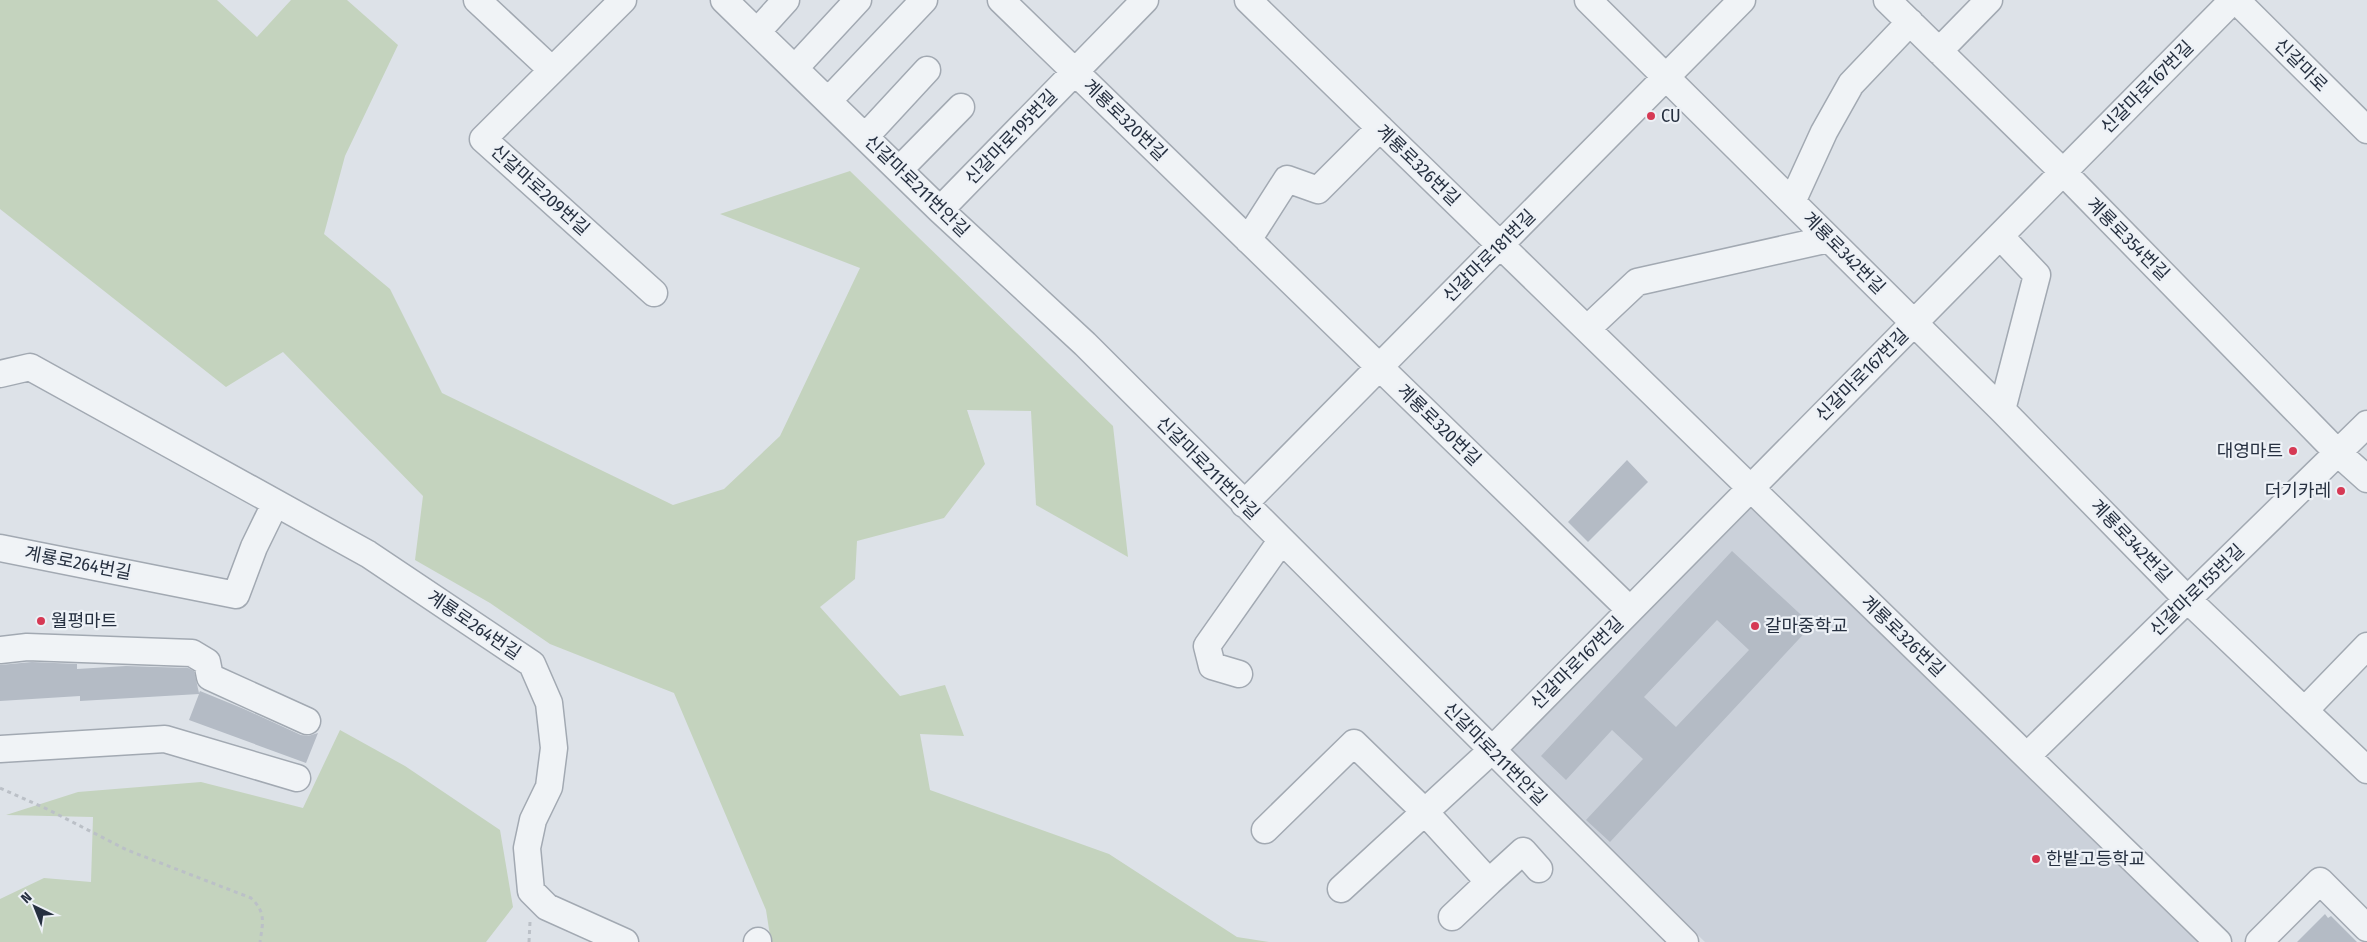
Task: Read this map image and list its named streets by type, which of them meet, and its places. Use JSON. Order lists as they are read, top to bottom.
{
  "streets": {
    "street": [
      "신갈마로",
      "신갈마로167번길",
      "계룡로320번길",
      "신갈마로195번길",
      "계룡로326번길",
      "신갈마로211번안길",
      "신갈마로209번길",
      "계룡로354번길",
      "계룡로342번길",
      "신갈마로181번길",
      "계룡로264번길",
      "신갈마로155번길"
    ]
  },
  "crossings": [
    ["신갈마로", "신갈마로167번길"],
    ["신갈마로167번길", "계룡로320번길"],
    ["신갈마로167번길", "계룡로326번길"],
    ["신갈마로167번길", "신갈마로211번안길"],
    ["신갈마로167번길", "계룡로354번길"],
    ["신갈마로167번길", "계룡로342번길"],
    ["계룡로320번길", "신갈마로195번길"],
    ["계룡로320번길", "신갈마로181번길"],
    ["신갈마로195번길", "신갈마로211번안길"],
    ["계룡로326번길", "신갈마로181번길"],
    ["계룡로326번길", "신갈마로155번길"],
    ["신갈마로211번안길", "신갈마로181번길"],
    ["계룡로354번길", "계룡로342번길"],
    ["계룡로354번길", "신갈마로155번길"],
    ["계룡로342번길", "신갈마로181번길"],
    ["계룡로342번길", "신갈마로155번길"]
  ],
  "places": [
    "CU",
    "대영마트",
    "더기카레",
    "월평마트",
    "갈마중학교",
    "한밭고등학교"
  ],
  "north": "top left"
}
